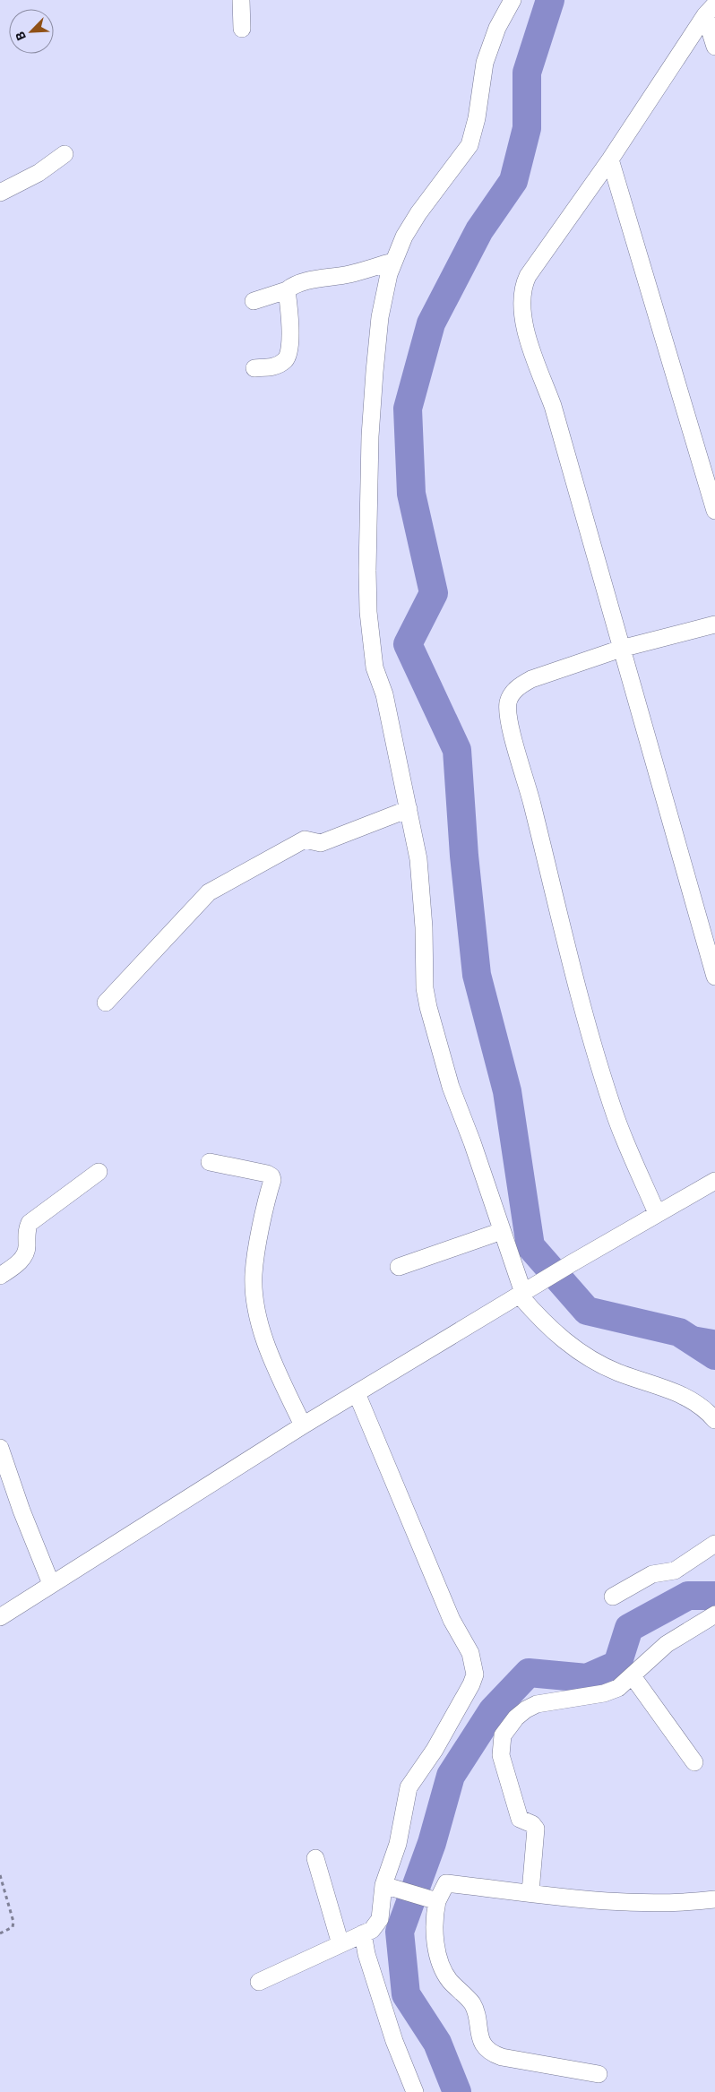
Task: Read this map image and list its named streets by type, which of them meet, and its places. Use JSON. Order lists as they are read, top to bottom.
{
  "north": "bottom left"
}
